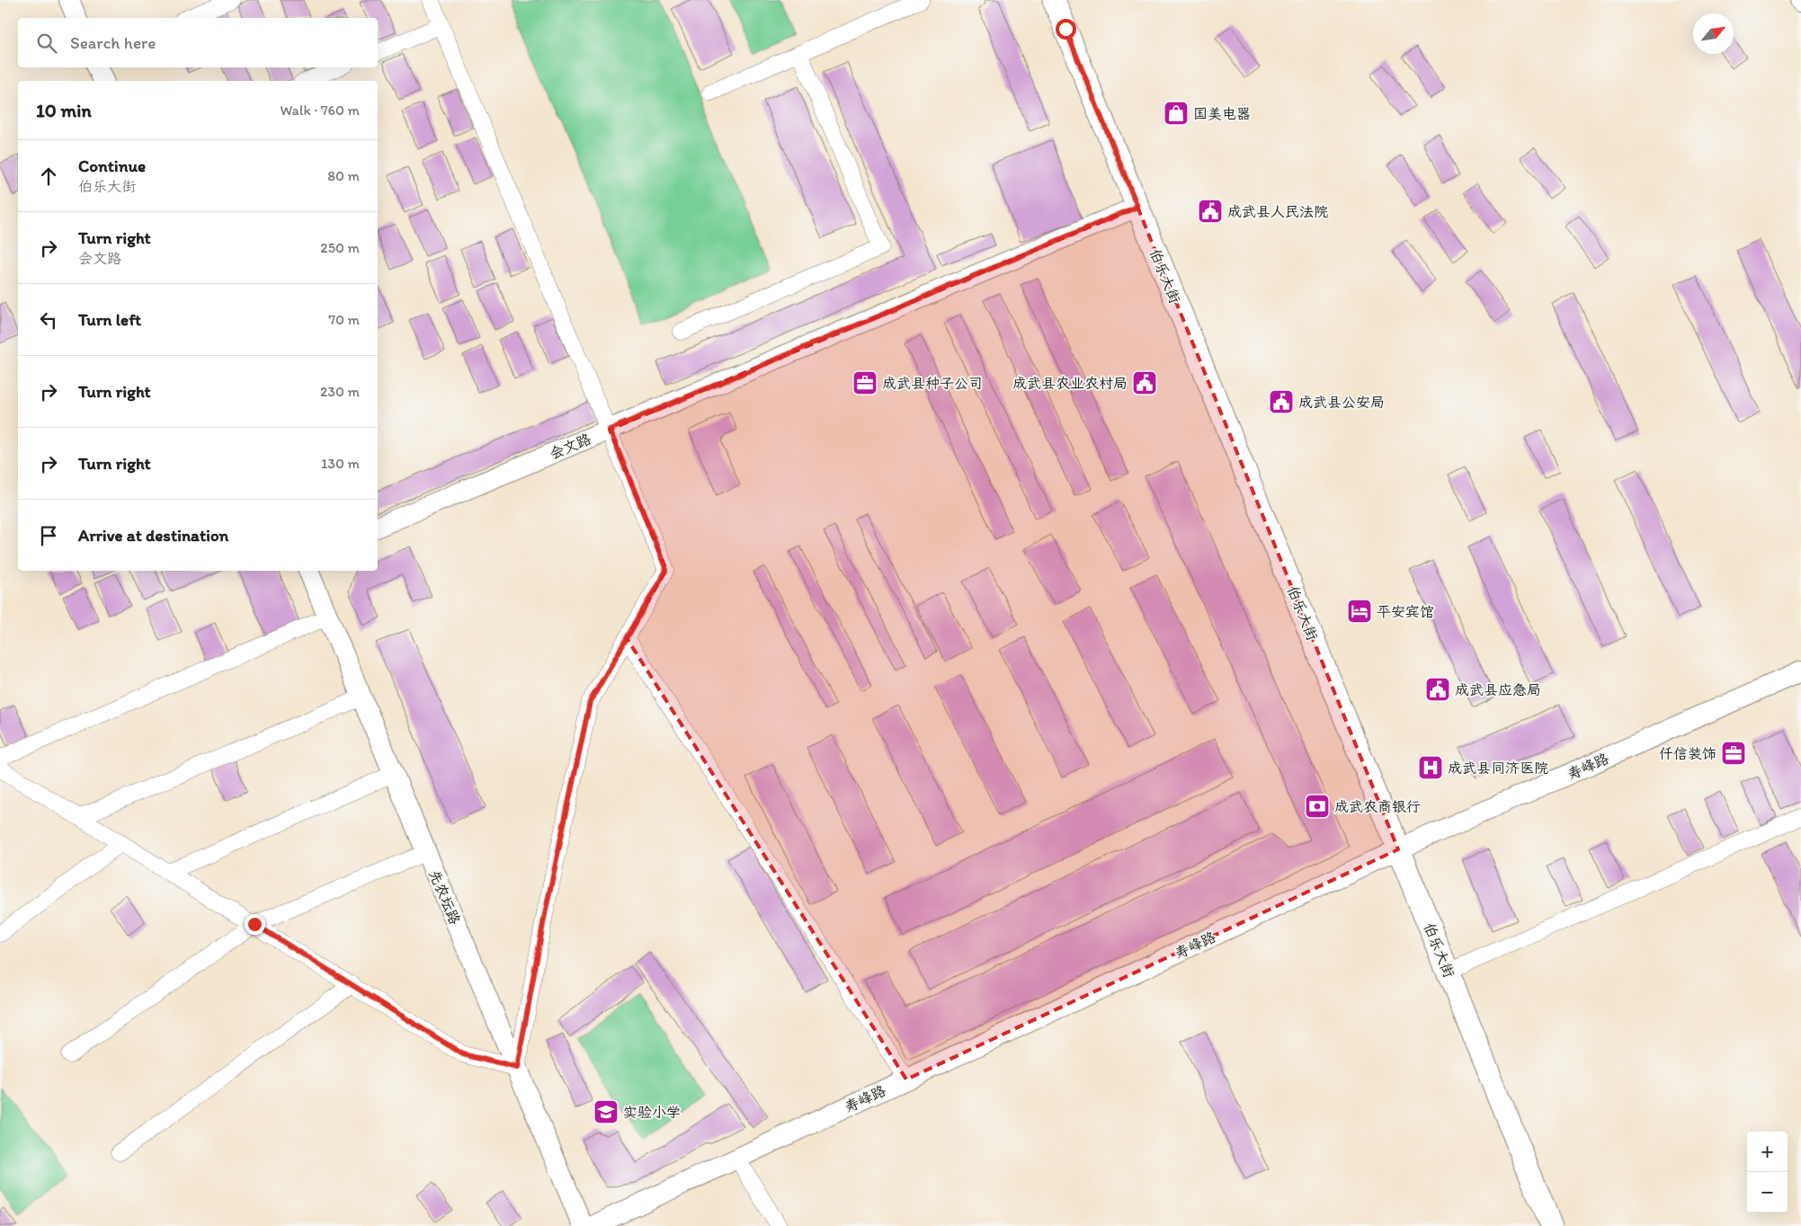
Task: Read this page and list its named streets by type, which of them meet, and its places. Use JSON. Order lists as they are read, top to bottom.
{
  "streets": {
    "main road": ["伯乐大街"],
    "street": ["会文路", "寿峰路", "先农坛路"]
  },
  "crossings": [
    ["伯乐大街", "会文路"],
    ["伯乐大街", "寿峰路"]
  ],
  "places": {
    "shop": ["国美电器"],
    "public building": [
      "成武县人民法院",
      "成武县农业农村局",
      "成武县公安局",
      "成武县应急局"
    ],
    "office": ["成武县种子公司", "仟信装饰"],
    "hotel": ["平安宾馆"],
    "hospital": ["成武县同济医院"],
    "bank": ["成武农商银行"],
    "school or university": ["实验小学"]
  },
  "north": "top right",
  "page": {
    "search": "Search here",
    "heading": ["10 min", "Walk · 760 m"],
    "list": [
      ["Continue", "伯乐大街", "80 m"],
      ["Turn right", "会文路", "250 m"],
      ["Turn left", "70 m"],
      ["Turn right", "230 m"],
      ["Turn right", "130 m"],
      "Arrive at destination"
    ],
    "map_buttons": ["+", "−"]
  }
}
